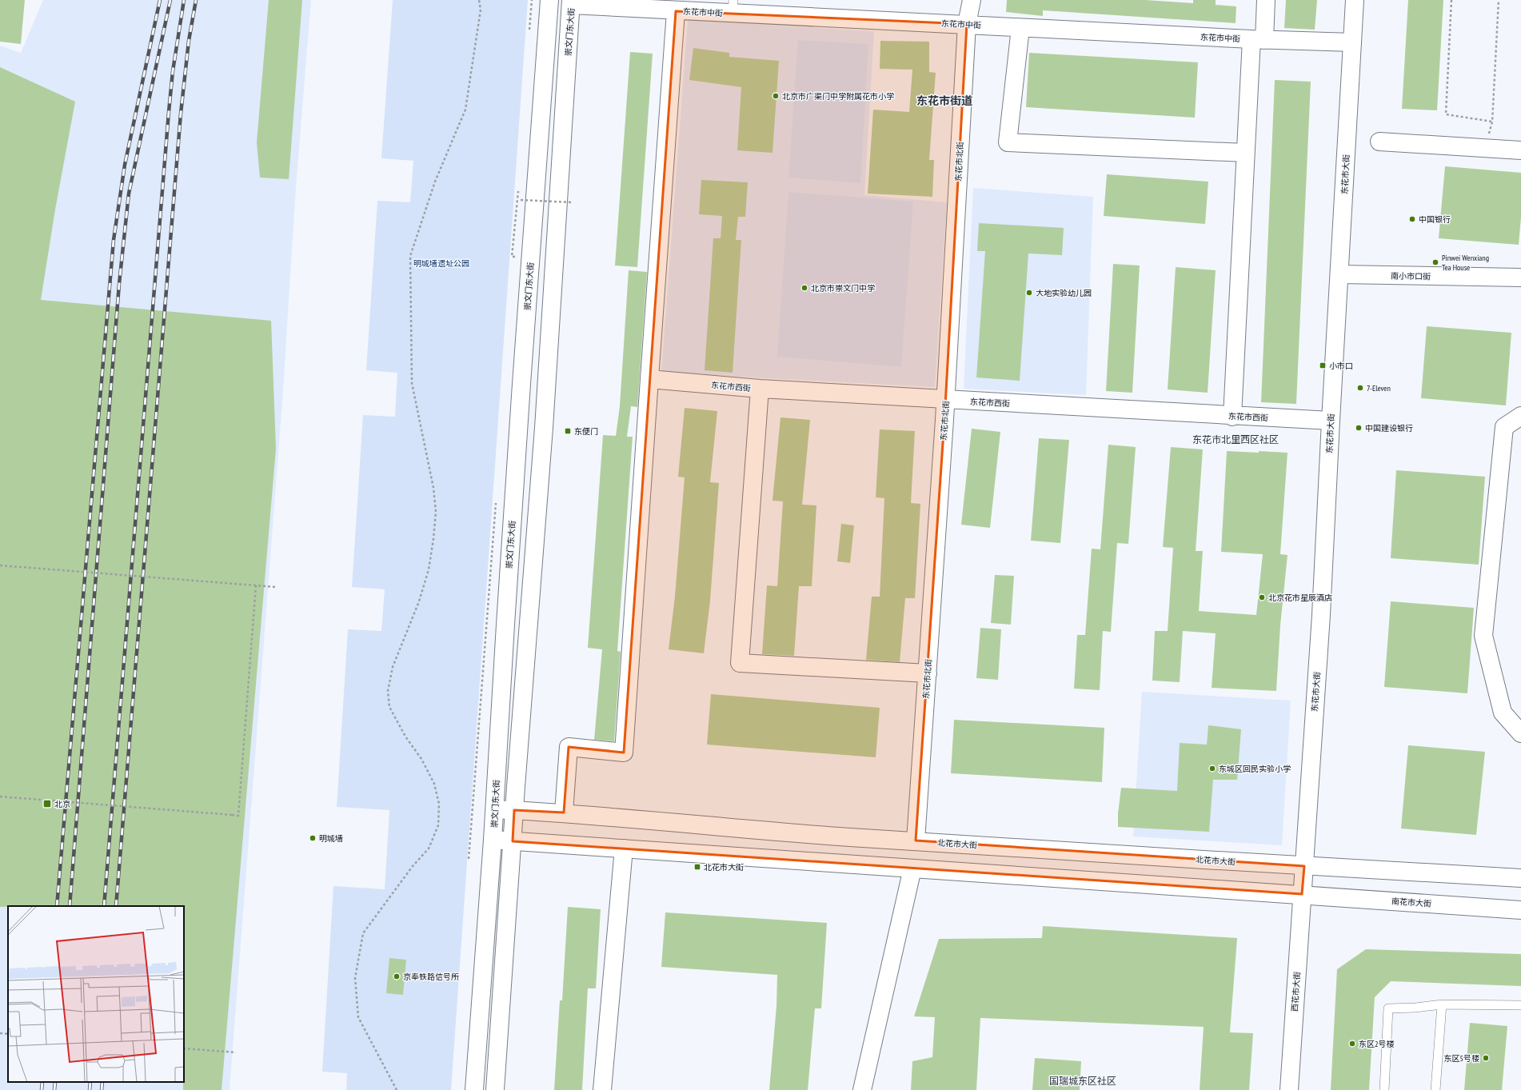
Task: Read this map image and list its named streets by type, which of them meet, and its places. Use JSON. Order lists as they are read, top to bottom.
{
  "streets": {
    "street": [
      "东花市中街",
      "崇文门东大街",
      "东花市北街",
      "东花市大街",
      "南小市口街",
      "东花市西街",
      "北花市大街",
      "南花市大街",
      "西花市大街"
    ]
  },
  "crossings": [
    ["东花市中街", "崇文门东大街"],
    ["东花市中街", "东花市北街"],
    ["东花市中街", "东花市大街"],
    ["崇文门东大街", "北花市大街"],
    ["东花市北街", "东花市西街"],
    ["东花市北街", "北花市大街"],
    ["东花市大街", "南小市口街"],
    ["东花市大街", "东花市西街"],
    ["东花市大街", "北花市大街"],
    ["东花市大街", "南花市大街"],
    ["东花市大街", "西花市大街"],
    ["南花市大街", "西花市大街"]
  ],
  "districts": ["东花市街道", "东花市北里西区社区", "国瑞城东区社区"],
  "parks": ["明城墙遗址公园"],
  "places": {
    "other": [
      "北京市广渠门中学附属花市小学",
      "中国银行",
      "Pinwei Wenxiang Tea House",
      "北京市崇文门中学",
      "大地实验幼儿园",
      "7-Eleven",
      "中国建设银行",
      "北京花市星辰酒店",
      "东城区回民实验小学",
      "明城墙",
      "京奉铁路信号所",
      "东区2号楼",
      "东区5号楼"
    ],
    "transit": [
      "小市口",
      "东便门",
      "北京",
      "北花市大街"
    ]
  }
}
